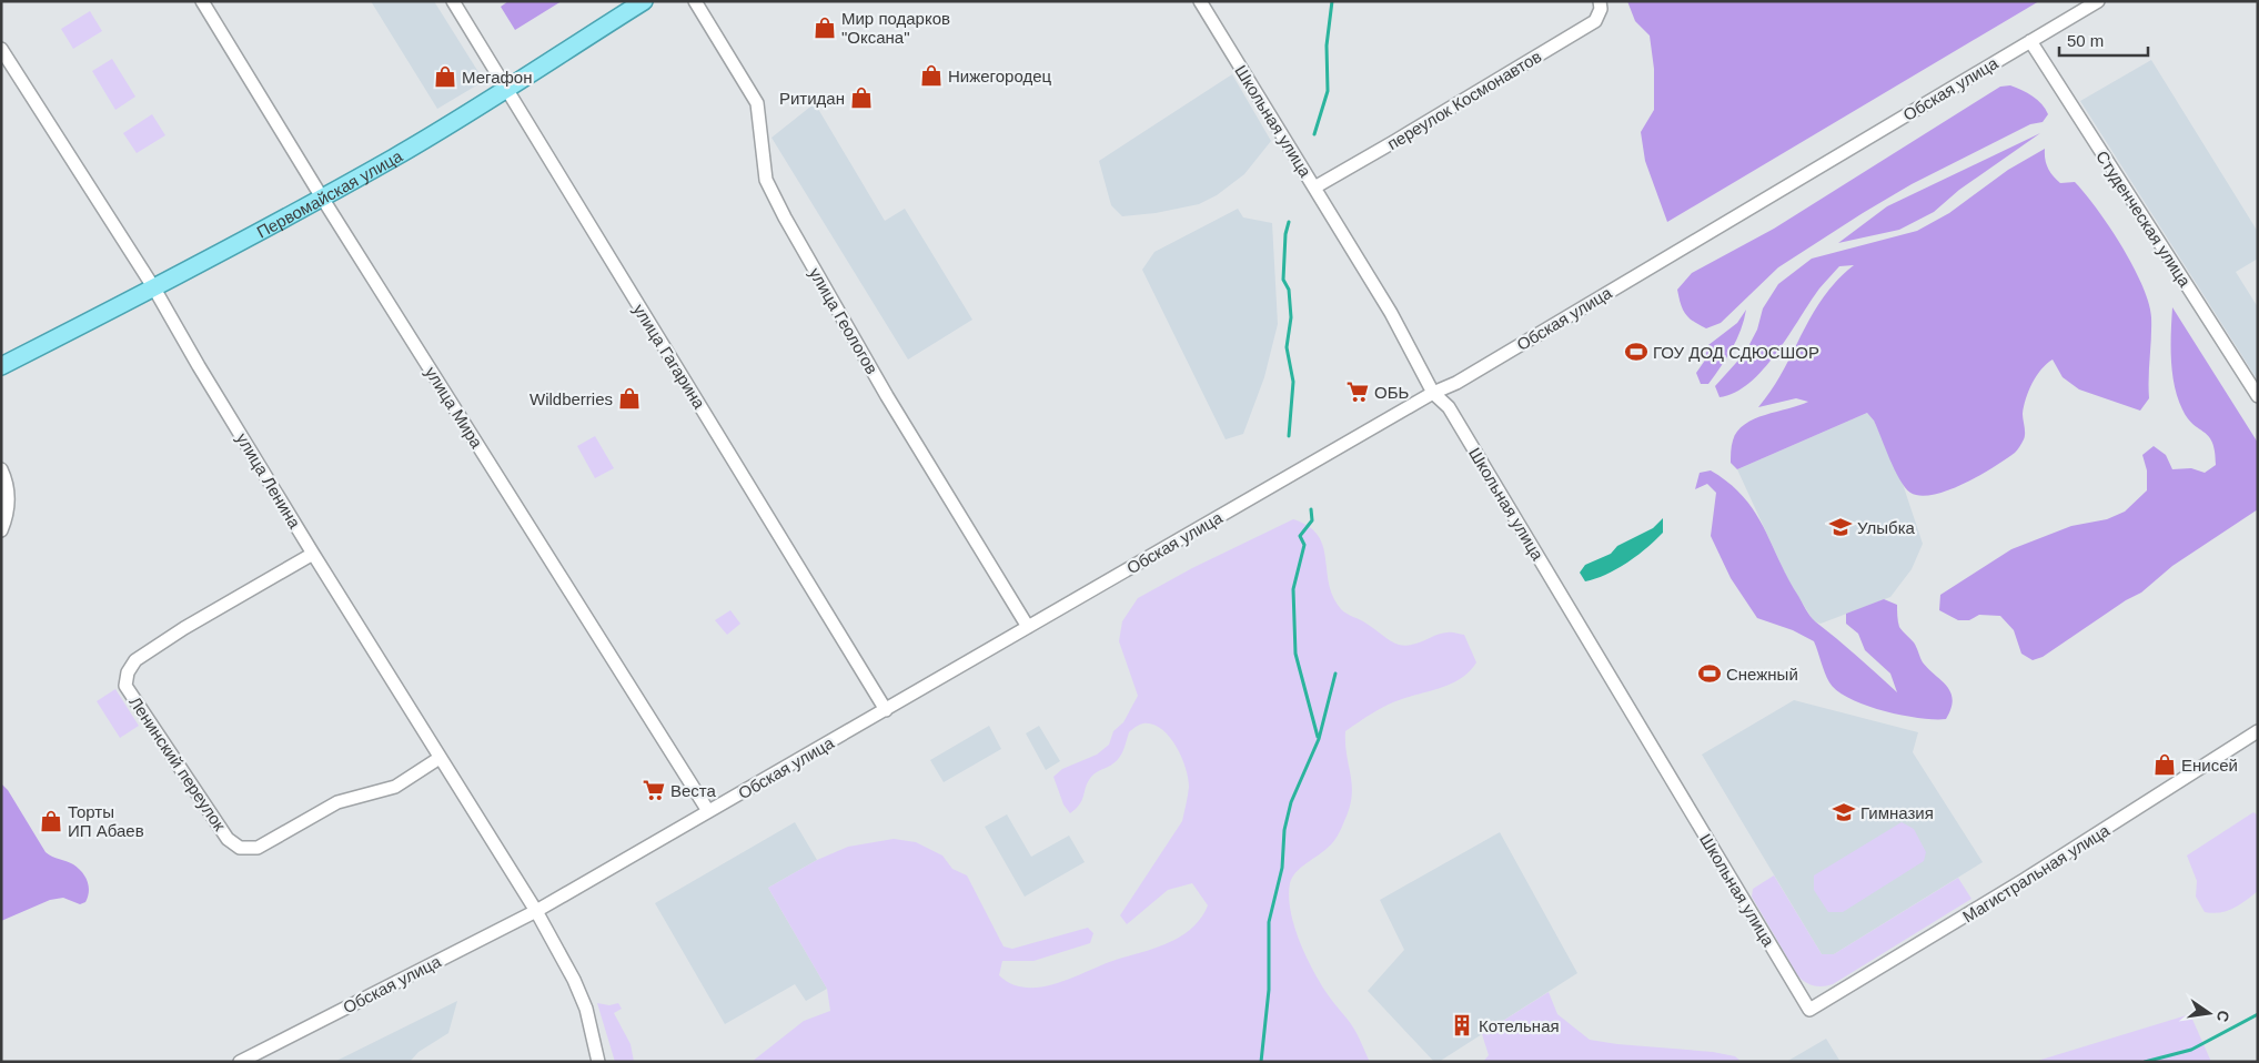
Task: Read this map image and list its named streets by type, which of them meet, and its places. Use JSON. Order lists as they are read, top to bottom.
{
  "streets": {
    "main road": ["Первомайская улица"],
    "street": [
      "Обская улица",
      "переулок Космонавтов",
      "Школьная улица",
      "Студенческая улица",
      "улица Геологов",
      "улица Гагарина",
      "улица Мира",
      "улица Ленина",
      "Ленинский переулок",
      "Магистральная улица"
    ]
  },
  "crossings": [
    ["Обская улица", "Школьная улица"],
    ["Обская улица", "Студенческая улица"],
    ["Обская улица", "улица Геологов"],
    ["Обская улица", "улица Гагарина"],
    ["Обская улица", "улица Мира"],
    ["Обская улица", "улица Ленина"],
    ["переулок Космонавтов", "Школьная улица"],
    ["Школьная улица", "Магистральная улица"],
    ["Первомайская улица", "улица Гагарина"],
    ["Первомайская улица", "улица Мира"],
    ["Первомайская улица", "улица Ленина"],
    ["улица Ленина", "Ленинский переулок"]
  ],
  "places": {
    "shop": [
      "Мир подарков \"Оксана\"",
      "Нижегородец",
      "Мегафон",
      "Ритидан",
      "Wildberries",
      "Енисей",
      "Торты ИП Абаев"
    ],
    "sports": ["ГОУ ДОД СДЮСШОР", "Снежный"],
    "supermarket": ["ОБЬ", "Веста"],
    "school or university": ["Улыбка", "Гимназия"],
    "building": ["Котельная"]
  },
  "scale_bar": "50 m",
  "north": "right"
}
